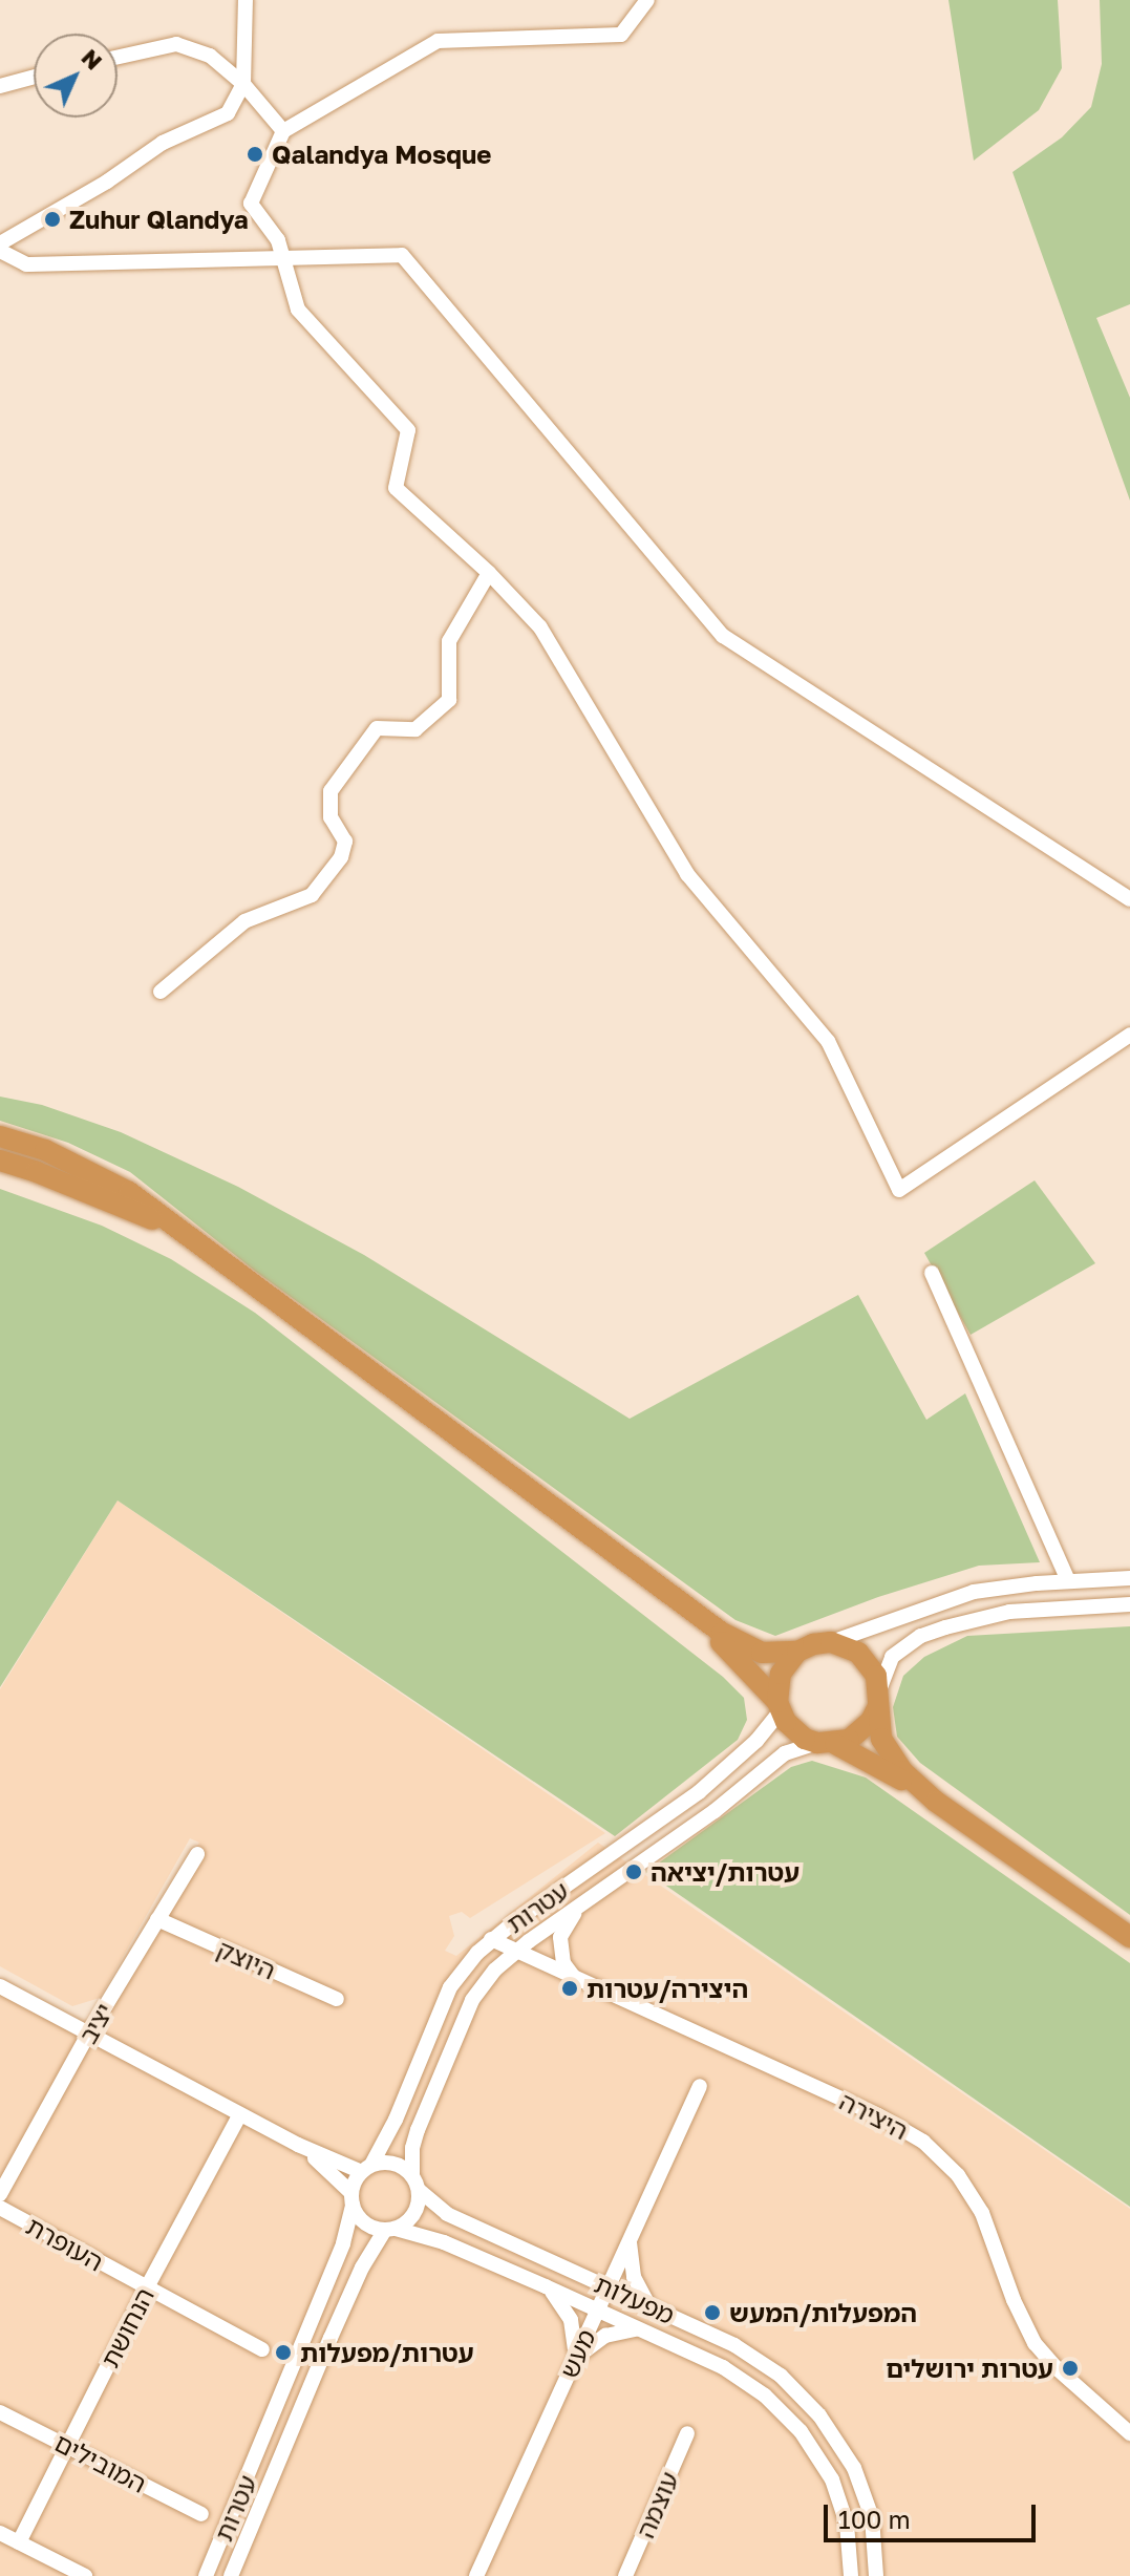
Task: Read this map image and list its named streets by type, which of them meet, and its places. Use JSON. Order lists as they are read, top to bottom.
{
  "streets": {
    "street": [
      "עטרות",
      "היוצק",
      "יציב",
      "היצירה",
      "העופרת",
      "מפעלות",
      "הנחושת",
      "מעש",
      "המובילים",
      "עוצמה"
    ]
  },
  "crossings": [
    ["עטרות", "היצירה"],
    ["עטרות", "מפעלות"],
    ["היוצק", "יציב"],
    ["העופרת", "הנחושת"],
    ["מפעלות", "מעש"],
    ["הנחושת", "המובילים"]
  ],
  "places": [
    "Qalandya Mosque",
    "Zuhur Qlandya",
    "עטרות/יציאה",
    "היצירה/עטרות",
    "המפעלות/המעש",
    "עטרות/מפעלות",
    "עטרות ירושלים"
  ],
  "scale_bar": "100 m",
  "north": "top right"
}
